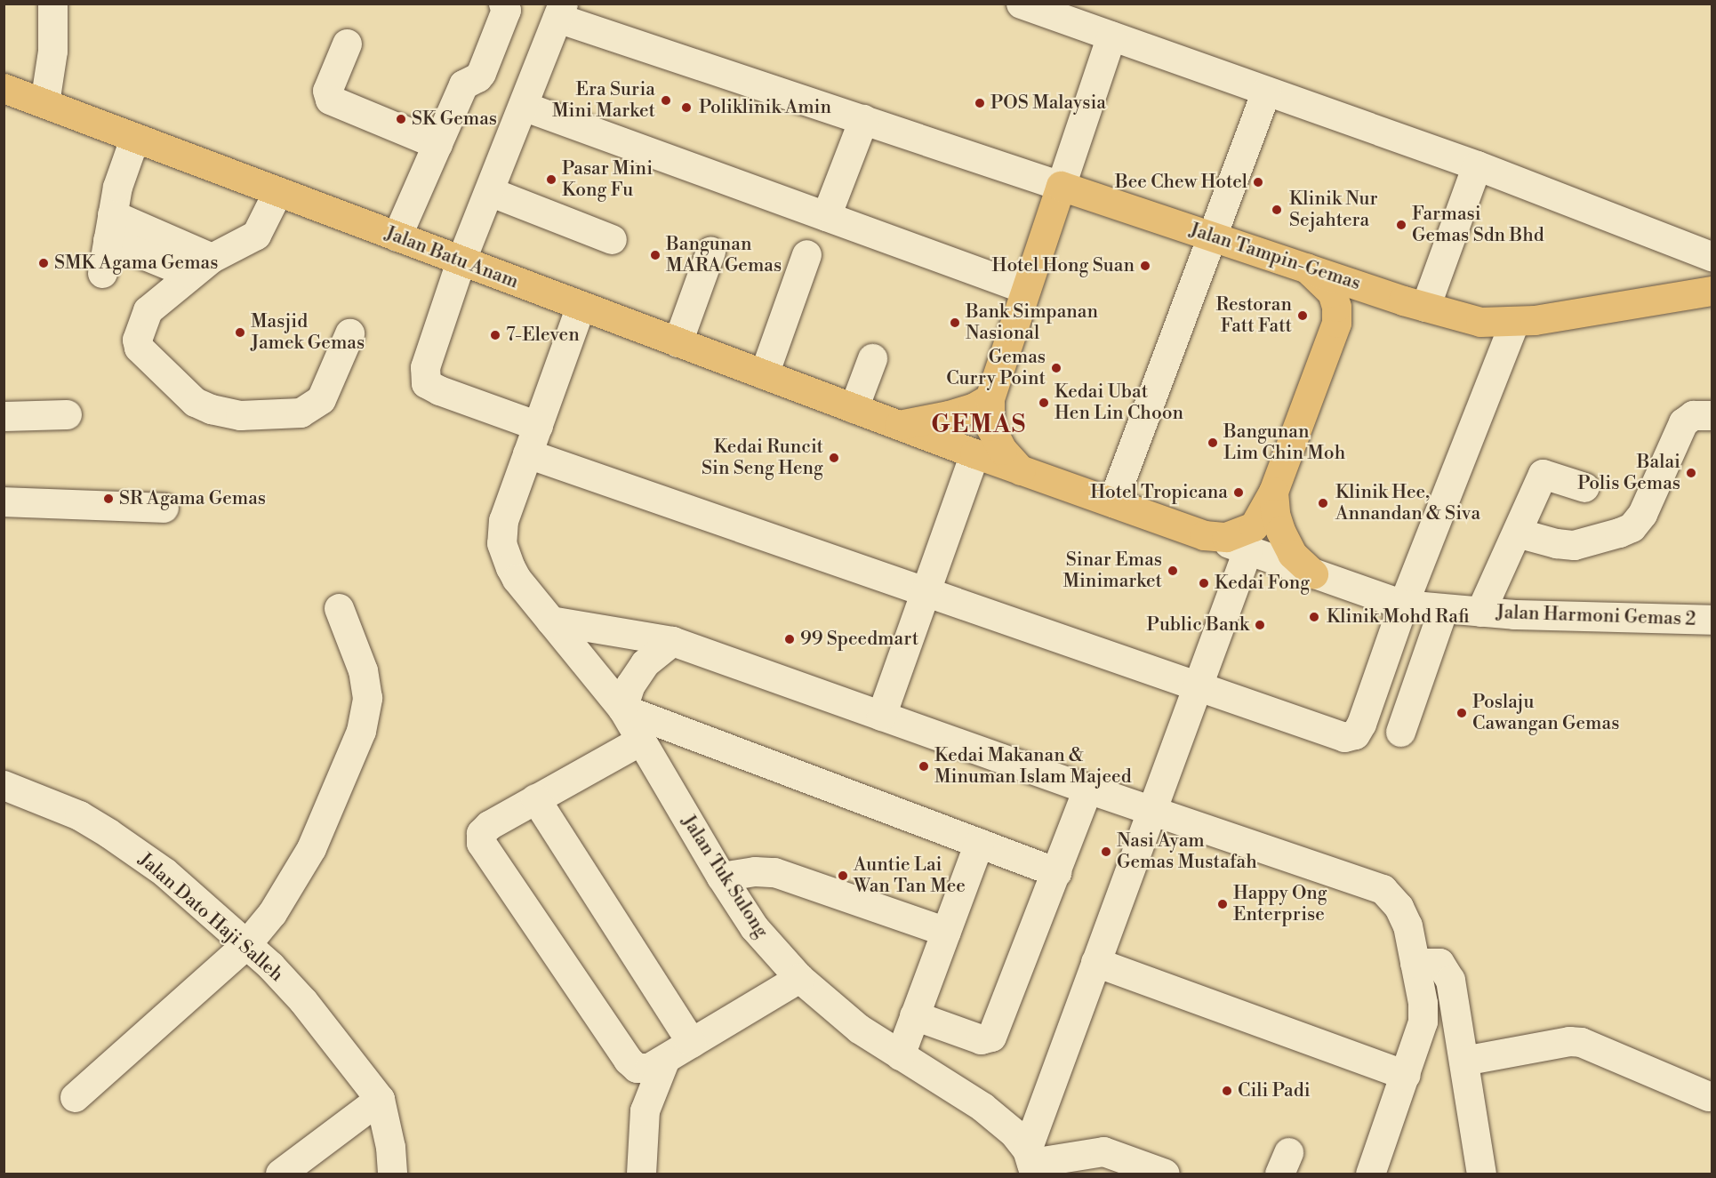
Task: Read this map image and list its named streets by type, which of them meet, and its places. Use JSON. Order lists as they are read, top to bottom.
{
  "streets": {
    "highway": ["Jalan Tampin-Gemas", "Jalan Batu Anam"],
    "street": ["Jalan Harmoni Gemas 2", "Jalan Tuk Sulong", "Jalan Dato Haji Salleh"]
  },
  "crossings": [
    ["Jalan Batu Anam", "Jalan Tuk Sulong"]
  ],
  "districts": ["GEMAS"],
  "places": [
    "Era Suria Mini Market",
    "POS Malaysia",
    "Poliklinik Amin",
    "SK Gemas",
    "Pasar Mini Kong Fu",
    "Bee Chew Hotel",
    "Klinik Nur Sejahtera",
    "Farmasi Gemas Sdn Bhd",
    "Bangunan MARA Gemas",
    "SMK Agama Gemas",
    "Hotel Hong Suan",
    "Restoran Fatt Fatt",
    "Bank Simpanan Nasional",
    "Masjid Jamek Gemas",
    "7-Eleven",
    "Gemas Curry Point",
    "Kedai Ubat Hen Lin Choon",
    "Bangunan Lim Chin Moh",
    "Kedai Runcit Sin Seng Heng",
    "Balai Polis Gemas",
    "Hotel Tropicana",
    "SR Agama Gemas",
    "Klinik Hee, Annandan & Siva",
    "Sinar Emas Minimarket",
    "Kedai Fong",
    "Klinik Mohd Rafi",
    "Public Bank",
    "99 Speedmart",
    "Poslaju Cawangan Gemas",
    "Kedai Makanan & Minuman Islam Majeed",
    "Nasi Ayam Gemas Mustafah",
    "Auntie Lai Wan Tan Mee",
    "Happy Ong Enterprise",
    "Cili Padi"
  ]
}
